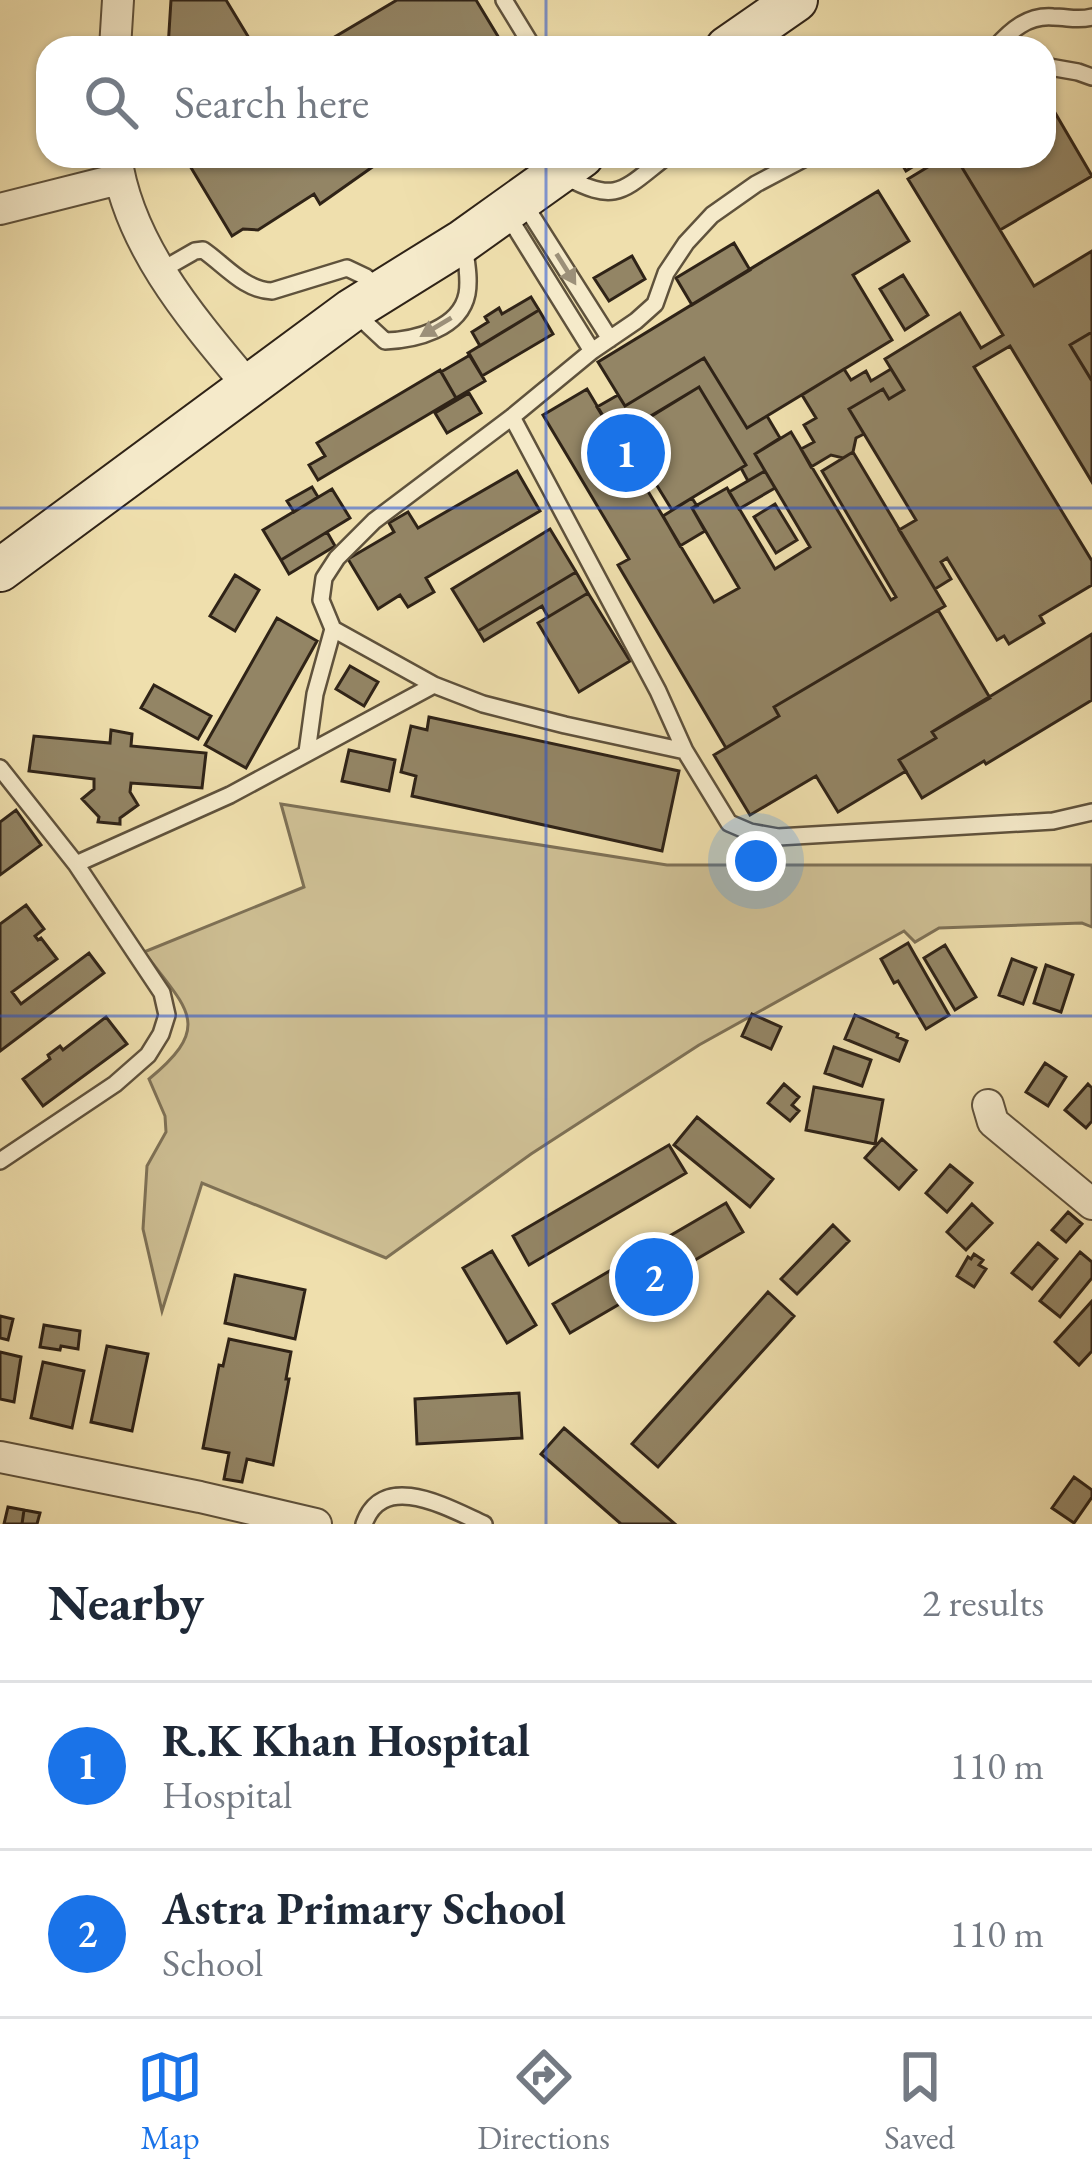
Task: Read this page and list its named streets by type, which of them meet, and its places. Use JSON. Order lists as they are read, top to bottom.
{
  "page": {
    "search": "Search here",
    "pins": ["1", "2"],
    "heading": ["Nearby", "2 results"],
    "list": [
      {
        "mark": "1",
        "name": "R.K Khan Hospital",
        "note": "Hospital",
        "value": "110 m"
      },
      {
        "mark": "2",
        "name": "Astra Primary School",
        "note": "School",
        "value": "110 m"
      }
    ],
    "nav": ["Map", "Directions", "Saved"]
  }
}
